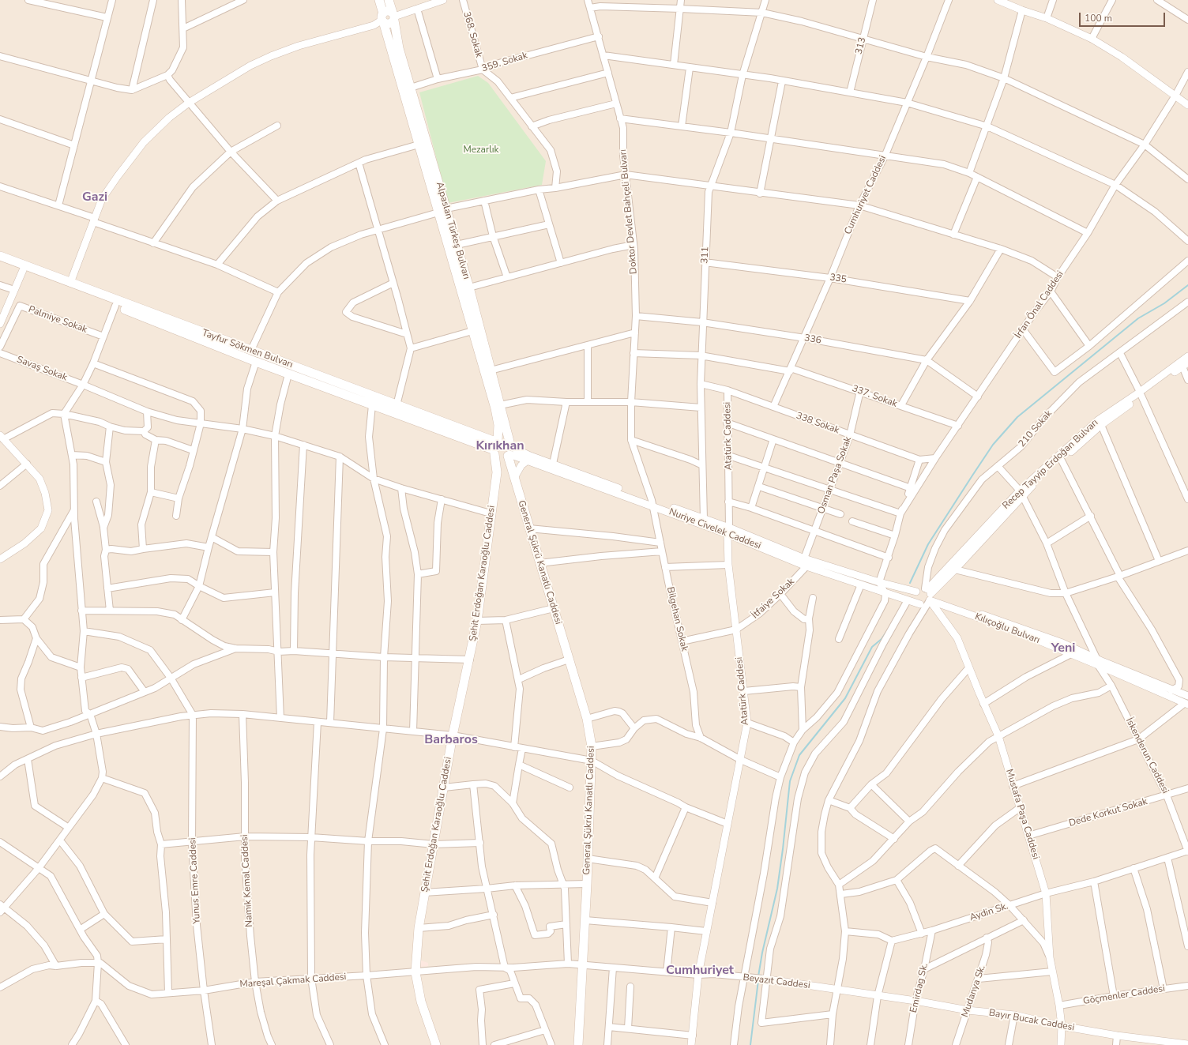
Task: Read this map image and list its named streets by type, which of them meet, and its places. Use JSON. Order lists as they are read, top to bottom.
{
  "streets": {
    "main road": [
      "Alpaslan Türkeş Bulvarı",
      "Tayfur Sökmen Bulvarı",
      "Nuriye Civelek Caddesi",
      "General Şükrü Kanatlı Caddesi",
      "Şehit Erdoğan Karaoğlu Caddesi"
    ],
    "street": [
      "368. Sokak",
      "313",
      "359. Sokak",
      "Cumhuriyet Caddesi",
      "Doktor Devlet Bahçeli Bulvarı",
      "311",
      "335",
      "İrfan Önal Caddesi",
      "Palmiye Sokak",
      "336",
      "Savaş Sokak",
      "337. Sokak",
      "338 Sokak",
      "210 Sokak",
      "Atatürk Caddesi",
      "Recep Tayyip Erdoğan Bulvarı",
      "Osman Paşa Sokak",
      "İtfaiye Sokak",
      "Bilgehan Sokak",
      "Kılıçoğlu Bulvarı",
      "İskenderun Caddesi",
      "Dede Korkut Sokak",
      "Mustafa Paşa Caddesi",
      "Yunus Emre Caddesi",
      "Namık Kemal Caddesi",
      "Aydin Sk.",
      "Mareşal Çakmak Caddesi",
      "Beyazıt Caddesi",
      "Emirdag Sk.",
      "Mudanya Sk.",
      "Göçmenler Caddesi",
      "Bayır Bucak Caddesi"
    ]
  },
  "crossings": [
    ["368. Sokak", "359. Sokak"],
    ["359. Sokak", "Doktor Devlet Bahçeli Bulvarı"],
    ["359. Sokak", "Alpaslan Türkeş Bulvarı"],
    ["Cumhuriyet Caddesi", "335"],
    ["Cumhuriyet Caddesi", "336"],
    ["Cumhuriyet Caddesi", "337. Sokak"],
    ["Cumhuriyet Caddesi", "338 Sokak"],
    ["Doktor Devlet Bahçeli Bulvarı", "336"],
    ["Doktor Devlet Bahçeli Bulvarı", "337. Sokak"],
    ["Doktor Devlet Bahçeli Bulvarı", "Nuriye Civelek Caddesi"],
    ["Doktor Devlet Bahçeli Bulvarı", "Bilgehan Sokak"],
    ["Alpaslan Türkeş Bulvarı", "Tayfur Sökmen Bulvarı"],
    ["Alpaslan Türkeş Bulvarı", "Nuriye Civelek Caddesi"],
    ["Alpaslan Türkeş Bulvarı", "General Şükrü Kanatlı Caddesi"],
    ["Alpaslan Türkeş Bulvarı", "Şehit Erdoğan Karaoğlu Caddesi"],
    ["311", "335"],
    ["311", "336"],
    ["311", "337. Sokak"],
    ["311", "338 Sokak"],
    ["311", "Nuriye Civelek Caddesi"],
    ["İrfan Önal Caddesi", "336"],
    ["İrfan Önal Caddesi", "337. Sokak"],
    ["İrfan Önal Caddesi", "338 Sokak"],
    ["İrfan Önal Caddesi", "Nuriye Civelek Caddesi"],
    ["Tayfur Sökmen Bulvarı", "Nuriye Civelek Caddesi"],
    ["Tayfur Sökmen Bulvarı", "Şehit Erdoğan Karaoğlu Caddesi"],
    ["Savaş Sokak", "Şehit Erdoğan Karaoğlu Caddesi"],
    ["337. Sokak", "Osman Paşa Sokak"],
    ["338 Sokak", "Atatürk Caddesi"],
    ["338 Sokak", "Osman Paşa Sokak"],
    ["210 Sokak", "Recep Tayyip Erdoğan Bulvarı"],
    ["210 Sokak", "Kılıçoğlu Bulvarı"],
    ["210 Sokak", "İskenderun Caddesi"],
    ["210 Sokak", "Mustafa Paşa Caddesi"],
    ["Atatürk Caddesi", "Nuriye Civelek Caddesi"],
    ["Atatürk Caddesi", "İtfaiye Sokak"],
    ["Atatürk Caddesi", "Beyazıt Caddesi"],
    ["Recep Tayyip Erdoğan Bulvarı", "Kılıçoğlu Bulvarı"],
    ["Recep Tayyip Erdoğan Bulvarı", "İskenderun Caddesi"],
    ["Recep Tayyip Erdoğan Bulvarı", "Mustafa Paşa Caddesi"],
    ["Osman Paşa Sokak", "Nuriye Civelek Caddesi"],
    ["Nuriye Civelek Caddesi", "General Şükrü Kanatlı Caddesi"],
    ["Nuriye Civelek Caddesi", "Şehit Erdoğan Karaoğlu Caddesi"],
    ["Nuriye Civelek Caddesi", "İtfaiye Sokak"],
    ["Nuriye Civelek Caddesi", "Bilgehan Sokak"],
    ["General Şükrü Kanatlı Caddesi", "Mareşal Çakmak Caddesi"],
    ["General Şükrü Kanatlı Caddesi", "Beyazıt Caddesi"],
    ["Şehit Erdoğan Karaoğlu Caddesi", "Mareşal Çakmak Caddesi"],
    ["İtfaiye Sokak", "Bilgehan Sokak"],
    ["Kılıçoğlu Bulvarı", "İskenderun Caddesi"],
    ["Kılıçoğlu Bulvarı", "Mustafa Paşa Caddesi"],
    ["İskenderun Caddesi", "Dede Korkut Sokak"],
    ["İskenderun Caddesi", "Aydin Sk."],
    ["Dede Korkut Sokak", "Mustafa Paşa Caddesi"],
    ["Mustafa Paşa Caddesi", "Aydin Sk."],
    ["Mustafa Paşa Caddesi", "Göçmenler Caddesi"],
    ["Mustafa Paşa Caddesi", "Bayır Bucak Caddesi"],
    ["Yunus Emre Caddesi", "Mareşal Çakmak Caddesi"],
    ["Namık Kemal Caddesi", "Mareşal Çakmak Caddesi"],
    ["Aydin Sk.", "Emirdag Sk."],
    ["Mareşal Çakmak Caddesi", "Beyazıt Caddesi"],
    ["Beyazıt Caddesi", "Bayır Bucak Caddesi"],
    ["Emirdag Sk.", "Bayır Bucak Caddesi"],
    ["Mudanya Sk.", "Bayır Bucak Caddesi"]
  ],
  "districts": [
    "Gazi",
    "Kırıkhan",
    "Yeni",
    "Barbaros",
    "Cumhuriyet"
  ],
  "parks": ["Mezarlık"],
  "scale_bar": "100 m"
}
